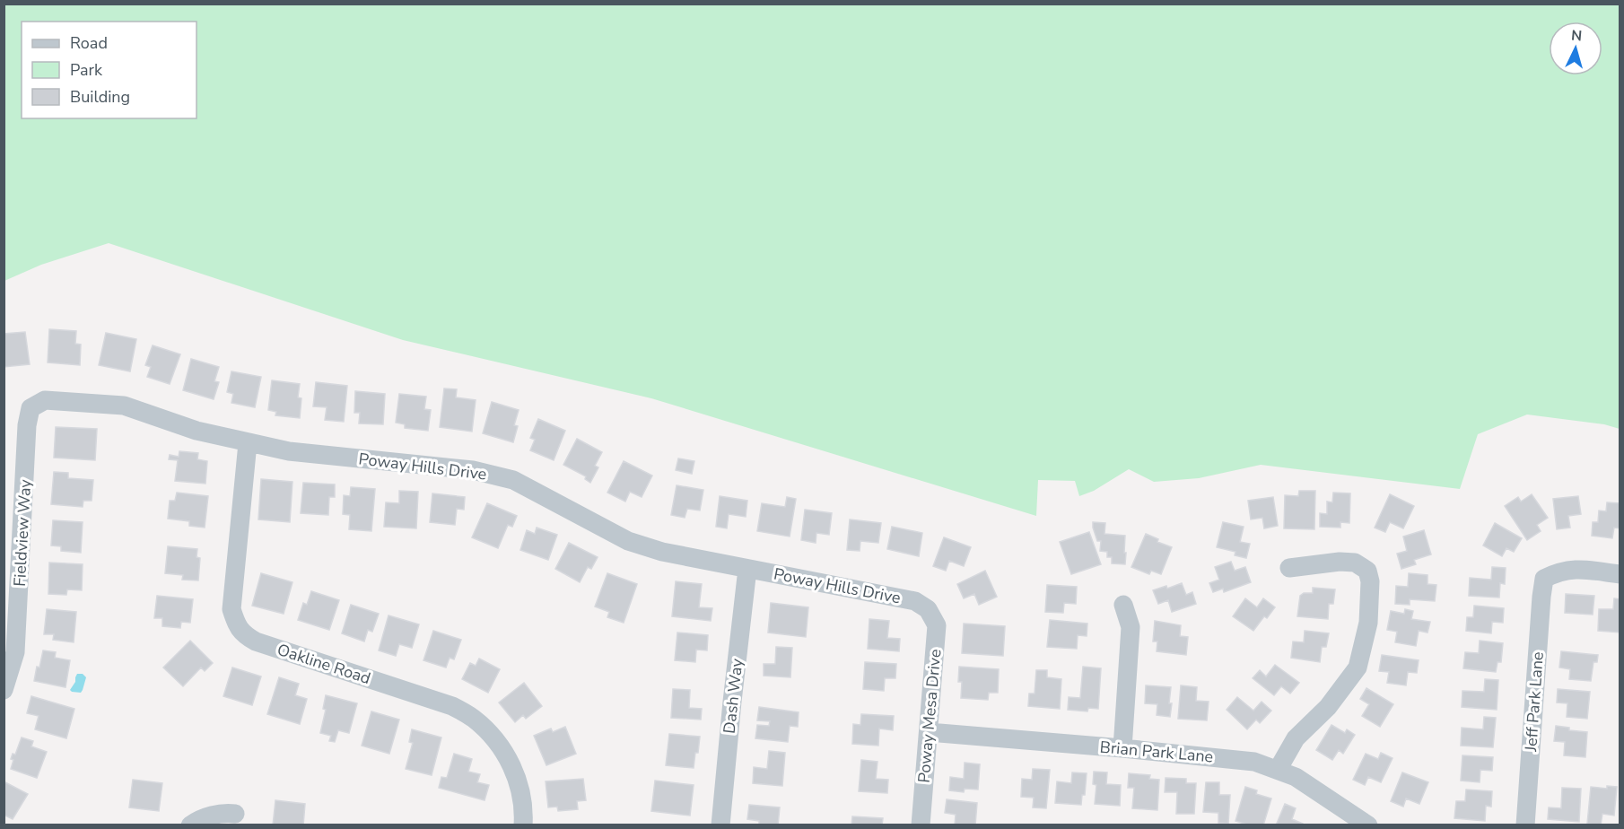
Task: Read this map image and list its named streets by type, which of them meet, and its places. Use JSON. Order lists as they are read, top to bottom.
{
  "streets": {
    "street": [
      "Poway Hills Drive",
      "Fieldview Way",
      "Oakline Road",
      "Dash Way",
      "Jeff Park Lane",
      "Poway Mesa Drive",
      "Brian Park Lane"
    ]
  },
  "crossings": [
    ["Poway Hills Drive", "Fieldview Way"],
    ["Poway Hills Drive", "Oakline Road"],
    ["Poway Hills Drive", "Dash Way"],
    ["Poway Hills Drive", "Poway Mesa Drive"],
    ["Poway Mesa Drive", "Brian Park Lane"]
  ],
  "legend": ["Road", "Park", "Building"],
  "north": "top"
}
